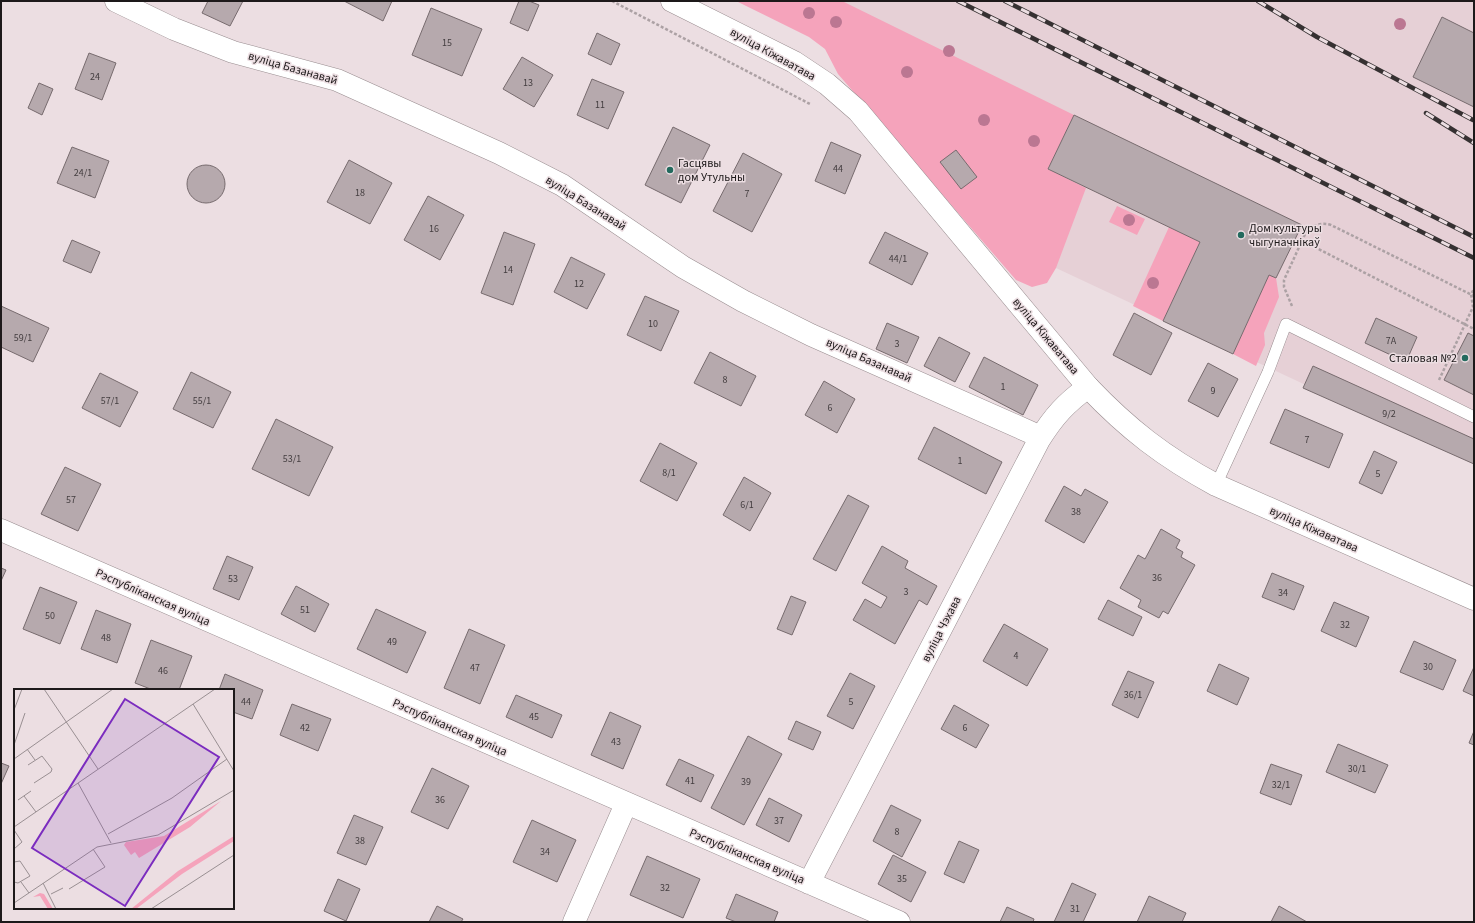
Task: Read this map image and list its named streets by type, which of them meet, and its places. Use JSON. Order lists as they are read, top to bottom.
{
  "streets": {
    "street": [
      "вуліца Кіжаватава",
      "вуліца Базанавай",
      "Рэспубліканская вуліца",
      "вуліца Чэхава"
    ]
  },
  "crossings": [
    ["вуліца Кіжаватава", "вуліца Чэхава"],
    ["вуліца Базанавай", "вуліца Чэхава"],
    ["Рэспубліканская вуліца", "вуліца Чэхава"]
  ],
  "places": ["Гасцявы дом Утульны", "Дом культуры чыгуначнікаў", "Сталовая №2"],
  "house_numbers": [
    "15",
    "24",
    "13",
    "11",
    "44",
    "24/1",
    "18",
    "7",
    "16",
    "44/1",
    "14",
    "12",
    "10",
    "59/1",
    "7А",
    "3",
    "8",
    "1",
    "9",
    "57/1",
    "55/1",
    "6",
    "9/2",
    "7",
    "53/1",
    "1",
    "8/1",
    "5",
    "57",
    "6/1",
    "38",
    "36",
    "53",
    "3",
    "34",
    "51",
    "50",
    "32",
    "48",
    "49",
    "4",
    "30",
    "47",
    "46",
    "36/1",
    "44",
    "5",
    "45",
    "42",
    "6",
    "43",
    "30/1",
    "41",
    "39",
    "32/1",
    "36",
    "37",
    "8",
    "38",
    "34",
    "35",
    "32",
    "31"
  ]
}
